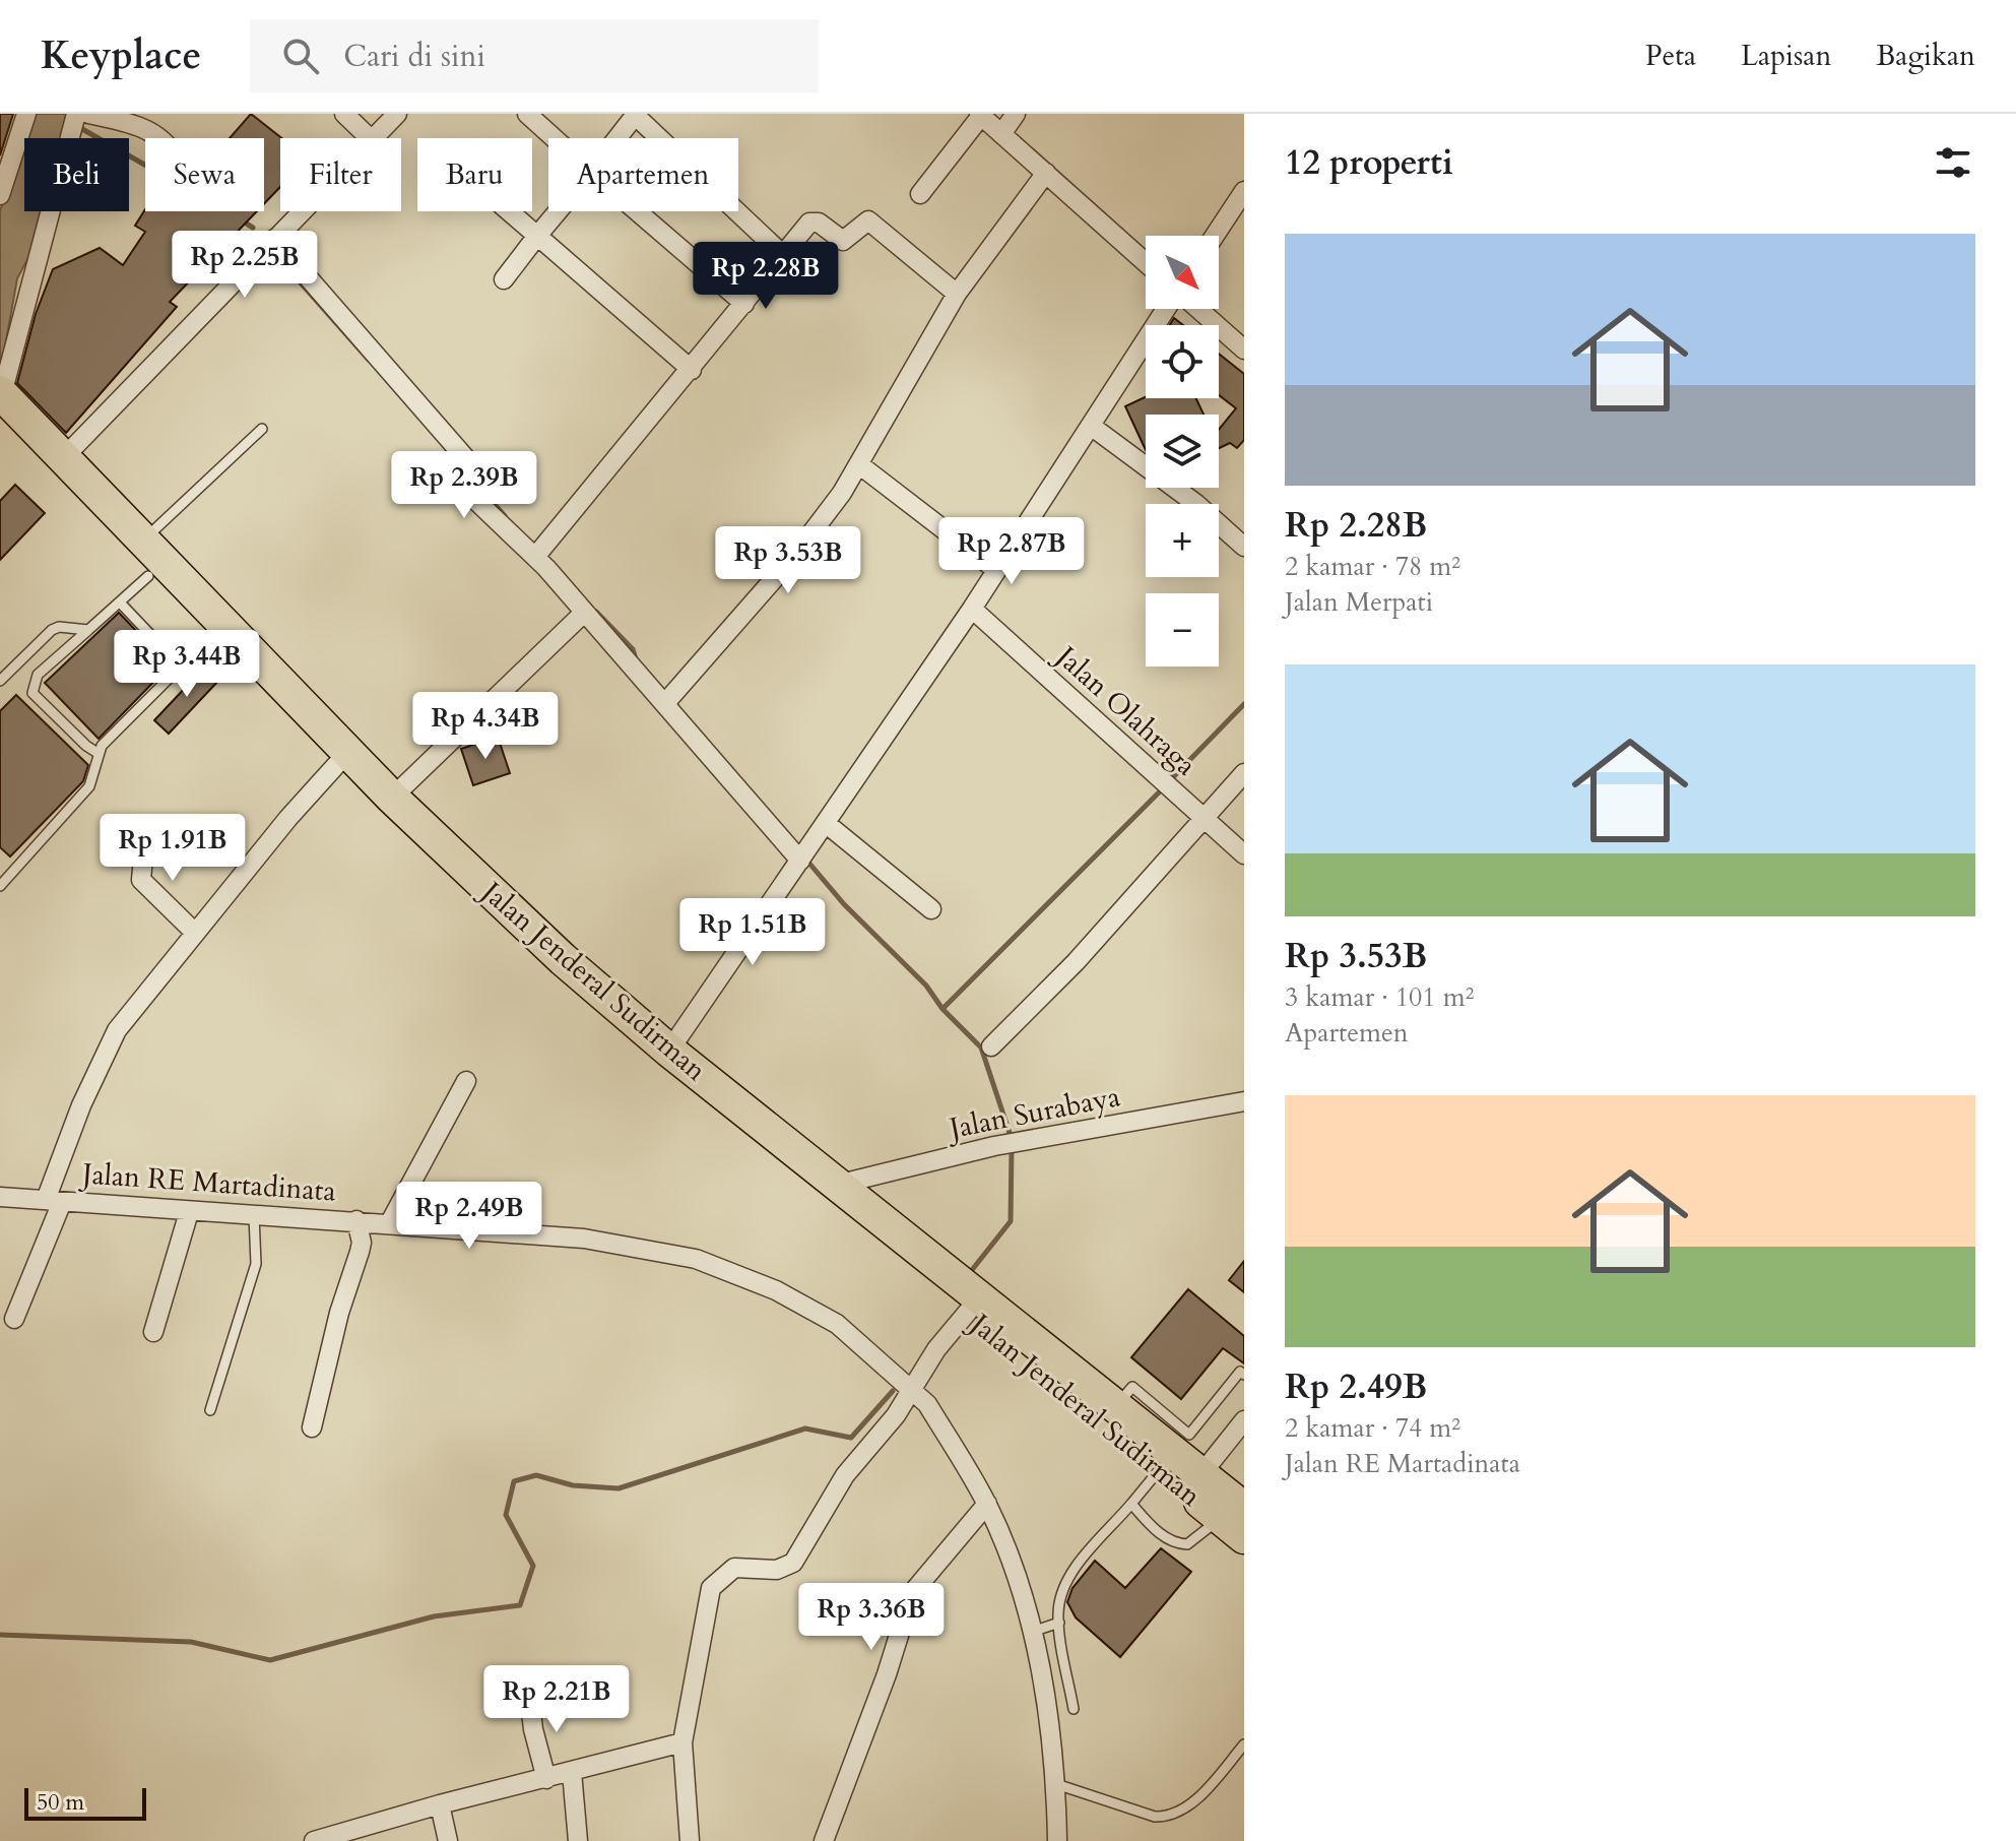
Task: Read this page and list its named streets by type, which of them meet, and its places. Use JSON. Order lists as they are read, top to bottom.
{
  "streets": {
    "highway": ["Jalan Jenderal Sudirman"],
    "street": ["Jalan Olahraga", "Jalan Surabaya", "Jalan RE Martadinata"]
  },
  "crossings": [
    ["Jalan Jenderal Sudirman", "Jalan Surabaya"]
  ],
  "scale_bar": "50 m",
  "north": "bottom right",
  "page": {
    "header": "Keyplace",
    "search": "Cari di sini",
    "nav": ["Peta", "Lapisan", "Bagikan"],
    "heading": "12 properti",
    "chip": [
      "Beli",
      "Sewa",
      "Filter",
      "Baru",
      "Apartemen"
    ],
    "list": [
      {
        "name": "Rp 2.28B",
        "note": "2 kamar · 78 m² · Jalan Merpati"
      },
      {
        "name": "Rp 3.53B",
        "note": "3 kamar · 101 m² · Apartemen"
      },
      {
        "name": "Rp 2.49B",
        "note": "2 kamar · 74 m² · Jalan RE Martadinata"
      }
    ],
    "price": [
      "Rp 2.25B",
      "Rp 2.28B",
      "Rp 2.39B",
      "Rp 2.87B",
      "Rp 3.53B",
      "Rp 3.44B",
      "Rp 4.34B",
      "Rp 1.91B",
      "Rp 1.51B",
      "Rp 2.49B",
      "Rp 3.36B",
      "Rp 2.21B"
    ],
    "map_buttons": ["+", "−"],
    "scale": "50 m"
  }
}
